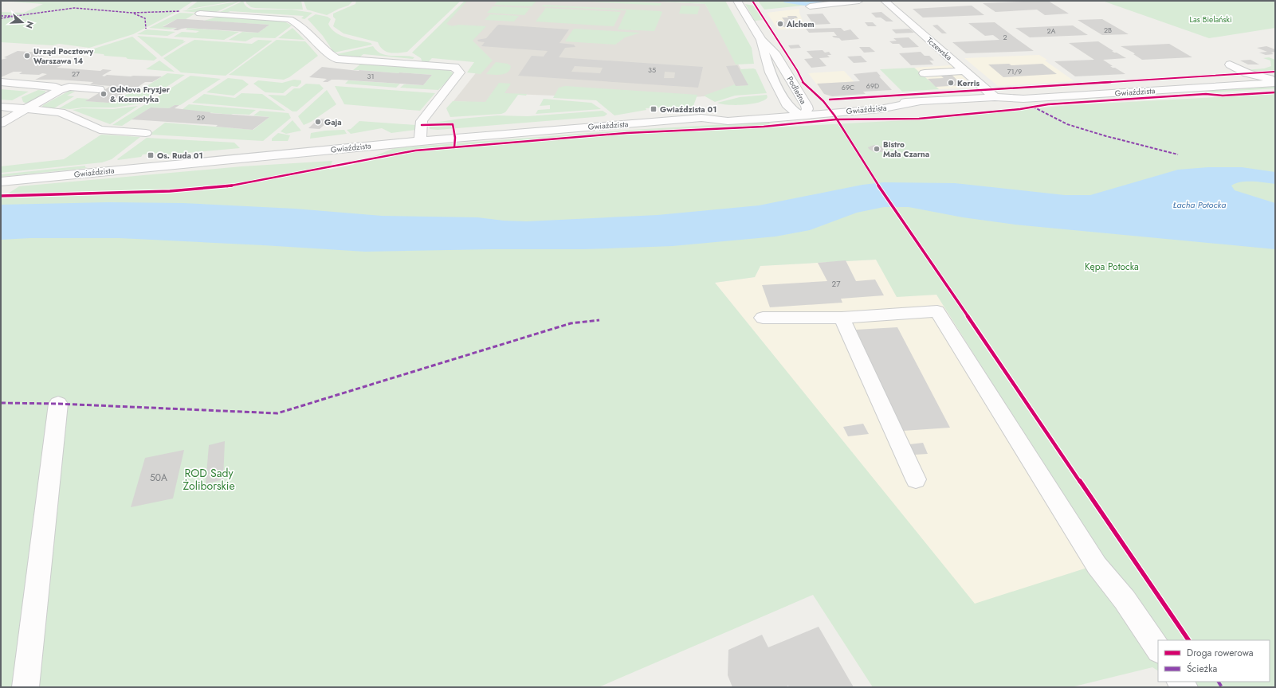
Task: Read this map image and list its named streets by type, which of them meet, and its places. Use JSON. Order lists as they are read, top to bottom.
{
  "streets": {
    "street": ["Tczewska", "Podleśna", "Gwiaździsta"]
  },
  "crossings": [
    ["Tczewska", "Gwiaździsta"],
    ["Podleśna", "Gwiaździsta"]
  ],
  "water": ["Łacha Potocka"],
  "parks": ["Las Bielański", "Kępa Potocka", "ROD Sady Żoliborskie"],
  "places": {
    "other": [
      "Alchem",
      "Urząd Pocztowy Warszawa 14",
      "Kerris",
      "OdNova Fryzjer & Kosmetyka",
      "Gaja",
      "Bistro Mała Czarna"
    ],
    "transit": ["Gwiaździsta 01", "Os. Ruda 01"]
  },
  "house_numbers": [
    "2B",
    "2A",
    "2",
    "35",
    "71/9",
    "27",
    "31",
    "69D",
    "69C",
    "29",
    "27",
    "50A"
  ],
  "legend": ["Droga rowerowa", "Ścieżka"],
  "north": "right"
}
